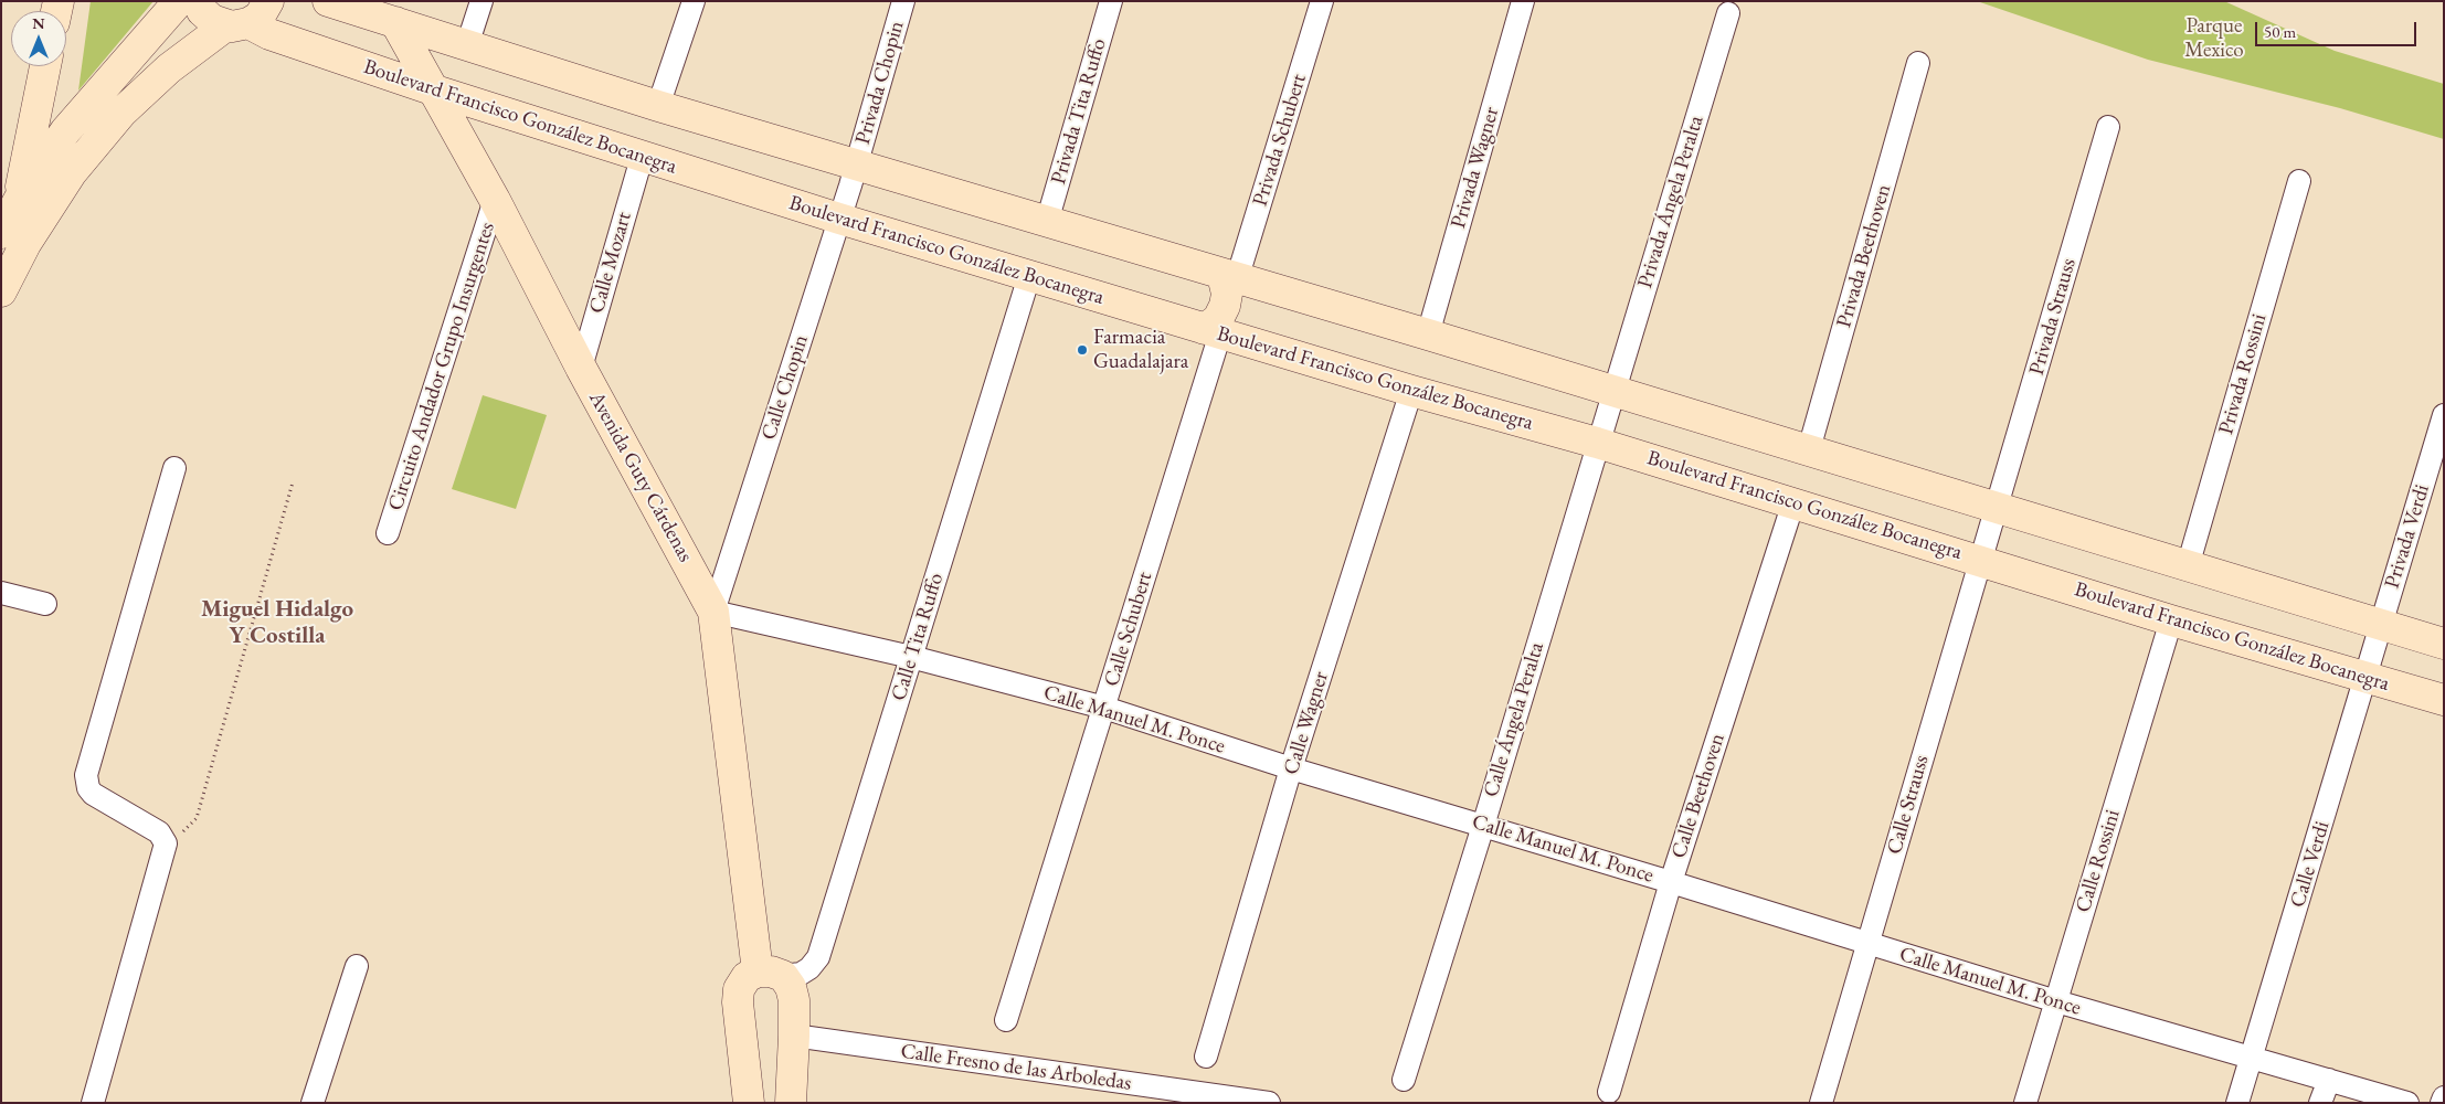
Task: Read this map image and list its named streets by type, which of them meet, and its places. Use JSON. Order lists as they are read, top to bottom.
{
  "streets": {
    "main road": ["Boulevard Francisco González Bocanegra", "Avenida Guty Cárdenas"],
    "street": [
      "Privada Chopin",
      "Privada Tita Ruffo",
      "Privada Schubert",
      "Privada Wagner",
      "Privada Ángela Peralta",
      "Privada Beethoven",
      "Calle Mozart",
      "Privada Strauss",
      "Circuito Andador Grupo Insurgentes",
      "Privada Rossini",
      "Calle Chopin",
      "Privada Verdi",
      "Calle Schubert",
      "Calle Tita Ruffo",
      "Calle Manuel M. Ponce",
      "Calle Ángela Peralta",
      "Calle Wagner",
      "Calle Beethoven",
      "Calle Strauss",
      "Calle Rossini",
      "Calle Verdi",
      "Calle Fresno de las Arboledas"
    ]
  },
  "crossings": [
    ["Privada Chopin", "Calle Chopin"],
    ["Boulevard Francisco González Bocanegra", "Calle Mozart"],
    ["Boulevard Francisco González Bocanegra", "Calle Chopin"],
    ["Boulevard Francisco González Bocanegra", "Avenida Guty Cárdenas"],
    ["Boulevard Francisco González Bocanegra", "Calle Schubert"],
    ["Boulevard Francisco González Bocanegra", "Calle Tita Ruffo"],
    ["Boulevard Francisco González Bocanegra", "Calle Ángela Peralta"],
    ["Boulevard Francisco González Bocanegra", "Calle Wagner"],
    ["Boulevard Francisco González Bocanegra", "Calle Beethoven"],
    ["Boulevard Francisco González Bocanegra", "Calle Strauss"],
    ["Boulevard Francisco González Bocanegra", "Calle Rossini"],
    ["Boulevard Francisco González Bocanegra", "Calle Verdi"],
    ["Privada Ángela Peralta", "Calle Ángela Peralta"],
    ["Calle Mozart", "Avenida Guty Cárdenas"],
    ["Privada Strauss", "Calle Strauss"],
    ["Circuito Andador Grupo Insurgentes", "Avenida Guty Cárdenas"],
    ["Calle Chopin", "Avenida Guty Cárdenas"],
    ["Calle Chopin", "Calle Manuel M. Ponce"],
    ["Avenida Guty Cárdenas", "Calle Tita Ruffo"],
    ["Avenida Guty Cárdenas", "Calle Manuel M. Ponce"],
    ["Avenida Guty Cárdenas", "Calle Fresno de las Arboledas"],
    ["Privada Verdi", "Calle Verdi"],
    ["Calle Schubert", "Calle Manuel M. Ponce"],
    ["Calle Tita Ruffo", "Calle Manuel M. Ponce"],
    ["Calle Manuel M. Ponce", "Calle Ángela Peralta"],
    ["Calle Manuel M. Ponce", "Calle Wagner"],
    ["Calle Manuel M. Ponce", "Calle Beethoven"],
    ["Calle Manuel M. Ponce", "Calle Strauss"],
    ["Calle Manuel M. Ponce", "Calle Rossini"],
    ["Calle Manuel M. Ponce", "Calle Verdi"]
  ],
  "districts": ["Miguel Hidalgo Y Costilla"],
  "parks": ["Parque Mexico"],
  "places": ["Farmacia Guadalajara"],
  "scale_bar": "50 m",
  "north": "top"
}
